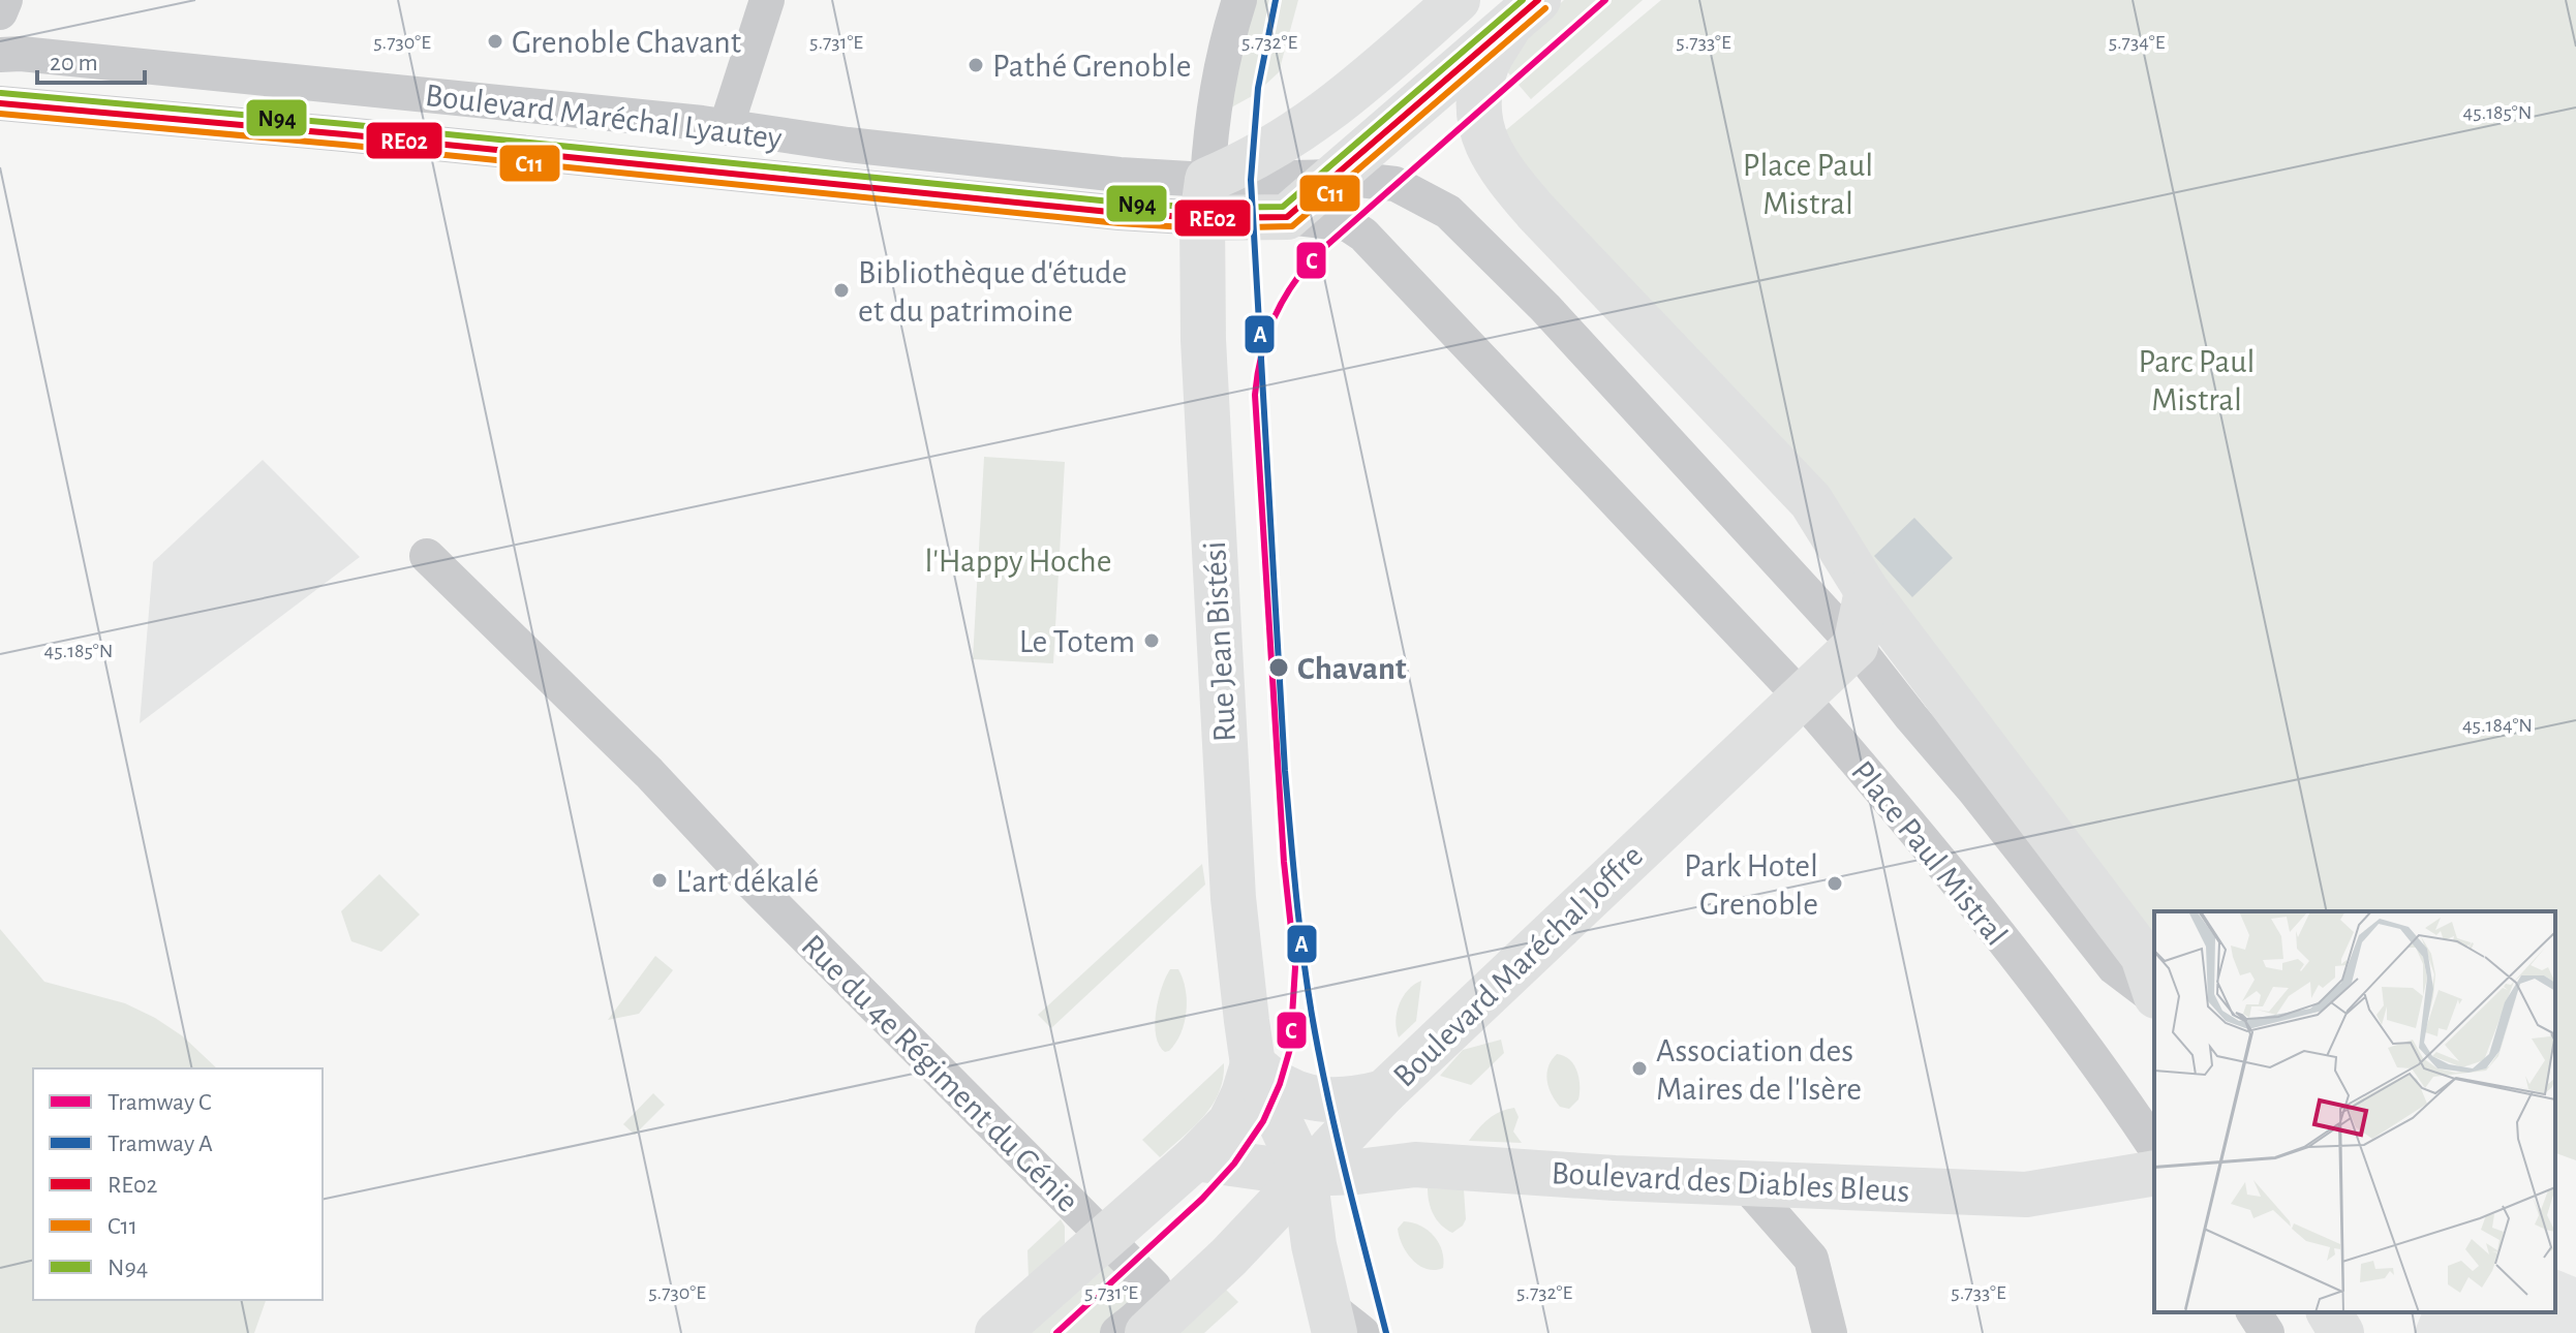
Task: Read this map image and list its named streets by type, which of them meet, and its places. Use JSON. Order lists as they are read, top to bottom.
{
  "streets": {
    "main road": ["Rue Jean Bistési", "Boulevard Maréchal Joffre", "Boulevard des Diables Bleus"],
    "street": ["Boulevard Maréchal Lyautey", "Place Paul Mistral", "Rue du 4e Régiment du Génie"]
  },
  "crossings": [
    ["Boulevard Maréchal Lyautey", "Rue Jean Bistési"],
    ["Place Paul Mistral", "Boulevard Maréchal Joffre"],
    ["Boulevard Maréchal Joffre", "Boulevard des Diables Bleus"]
  ],
  "parks": ["Place Paul Mistral", "Parc Paul Mistral", "l'Happy Hoche"],
  "places": [
    "Grenoble Chavant",
    "Pathé Grenoble",
    "Bibliothèque d'étude et du patrimoine",
    "Le Totem",
    "Chavant",
    "L'art dékalé",
    "Park Hotel Grenoble",
    "Association des Maires de l'Isère"
  ],
  "lines": [
    "tram line C",
    "tram line A",
    "transit line RE02",
    "transit line N94",
    "transit line C11"
  ],
  "legend": [
    "Tramway C",
    "Tramway A",
    "RE02",
    "C11",
    "N94"
  ],
  "scale_bar": "20 m",
  "coordinates": [
    "5.730°E",
    "5.731°E",
    "5.732°E",
    "5.733°E",
    "5.734°E",
    "45.185°N",
    "45.184°N"
  ]
}
